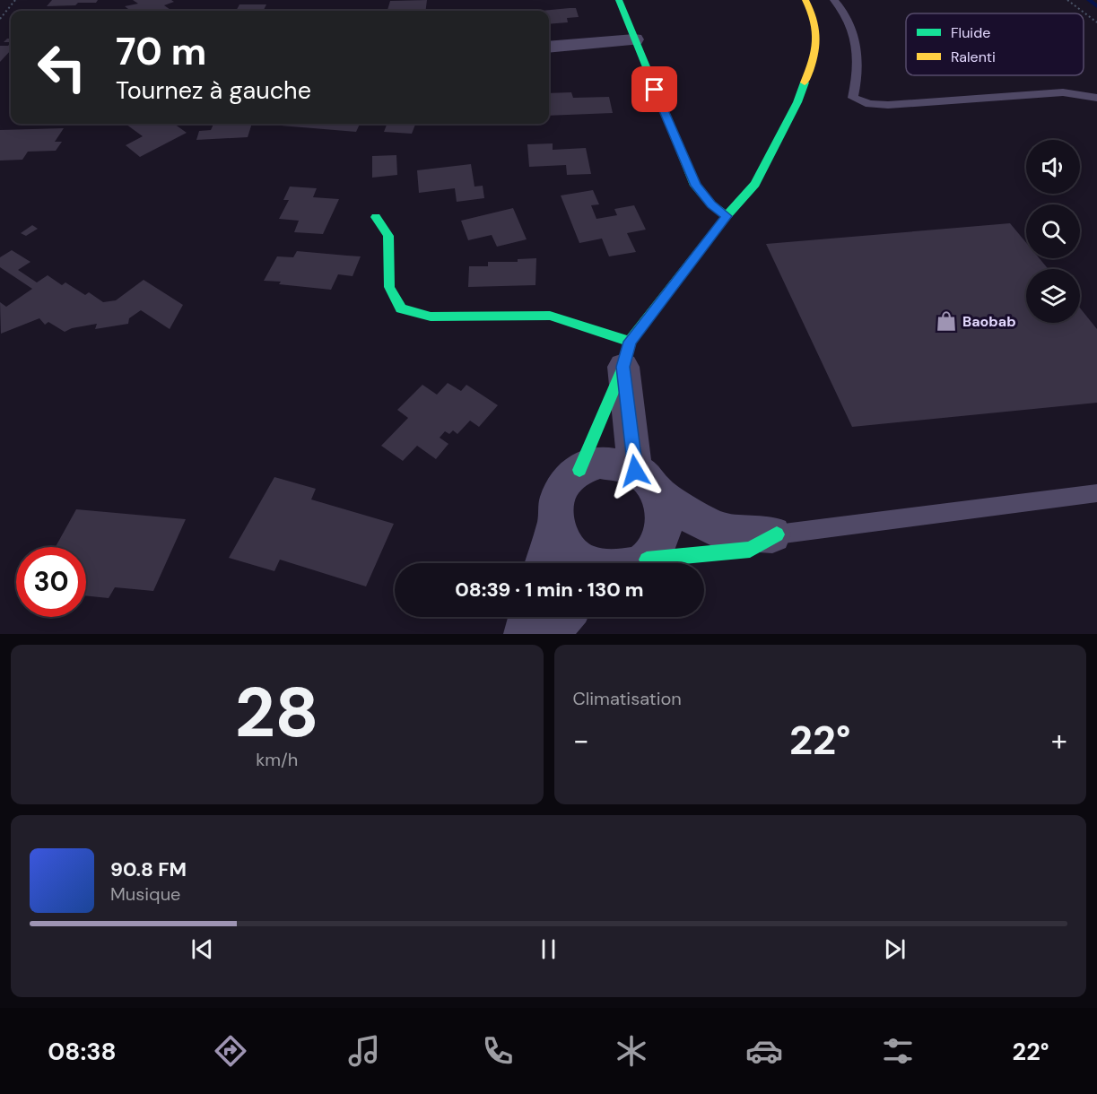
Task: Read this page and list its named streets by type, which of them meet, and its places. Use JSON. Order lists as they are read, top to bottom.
{
  "places": {
    "shop": ["Baobab"]
  },
  "legend": ["Fluide", "Ralenti"],
  "page": {
    "turn": ["70 m", "Tournez à gauche"],
    "limit": "30",
    "trip": "08:39 · 1 min · 130 m",
    "tile": [
      ["28", "km/h"],
      "Climatisation"
    ],
    "heat": ["−", "22°", "+"],
    "song": ["90.8 FM", "Musique"],
    "tabs": ["08:38", "22°"]
  }
}
